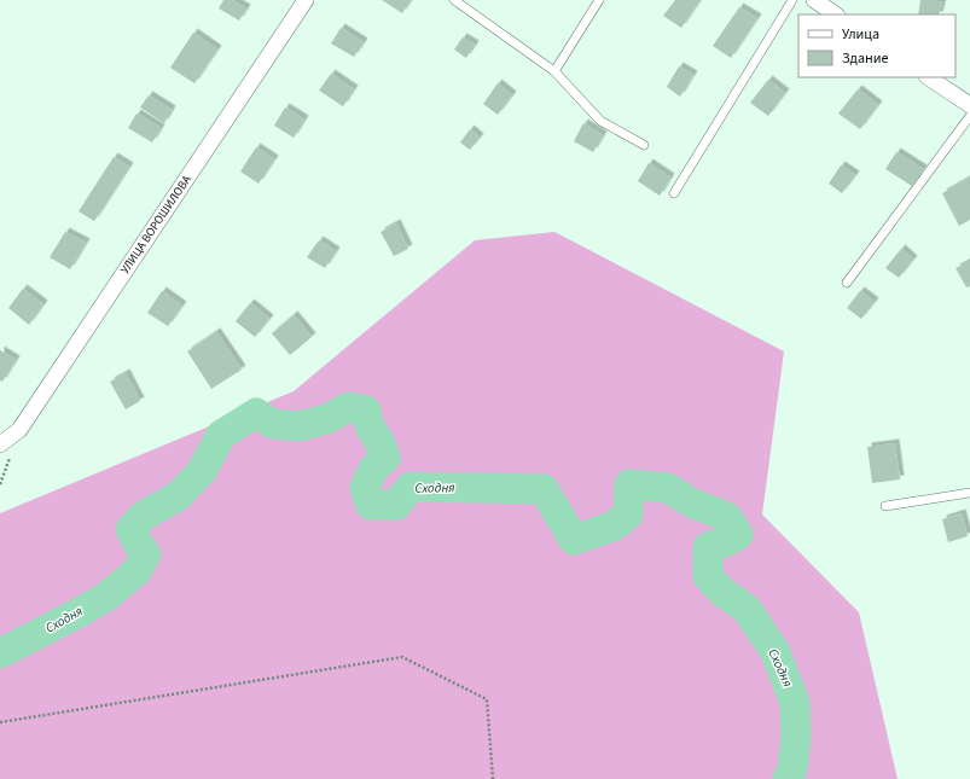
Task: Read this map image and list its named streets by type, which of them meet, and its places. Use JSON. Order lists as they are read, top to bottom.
{
  "streets": {
    "street": ["УЛИЦА ВОРОШИЛОВА"]
  },
  "water": ["Сходня"],
  "legend": ["Улица", "Здание"]
}
